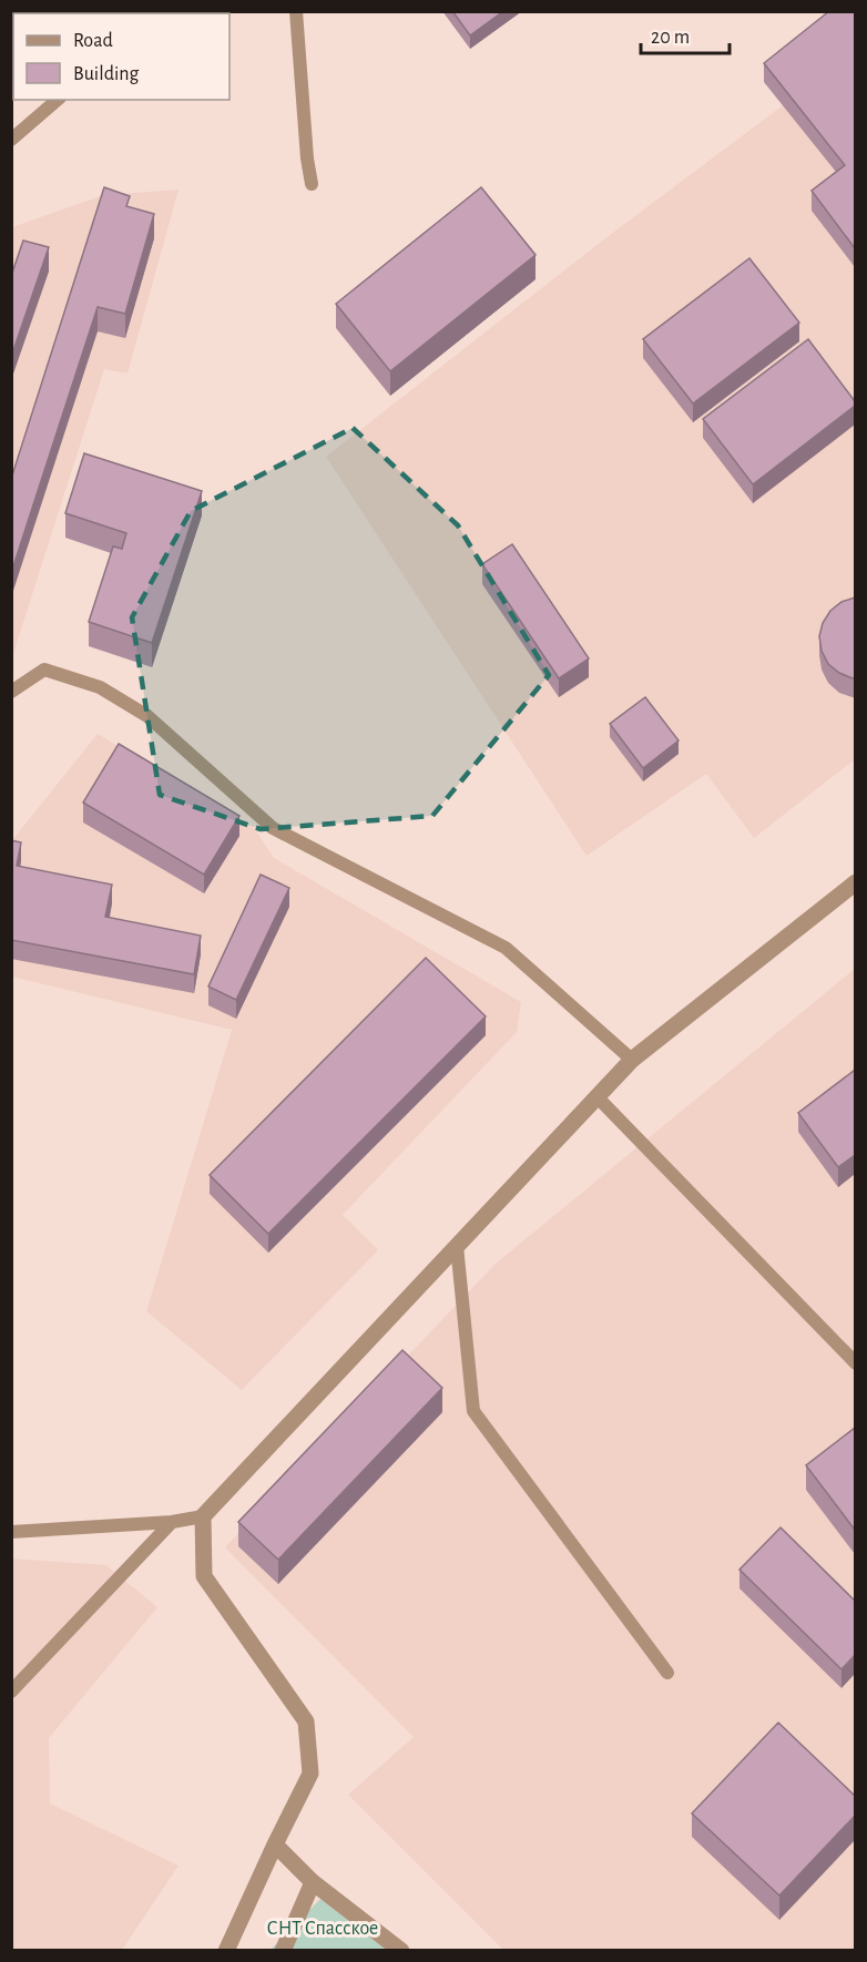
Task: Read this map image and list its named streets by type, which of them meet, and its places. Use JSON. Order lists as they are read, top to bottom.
{
  "parks": ["СНТ Спасское"],
  "legend": ["Road", "Building"],
  "scale_bar": "20 m"
}
